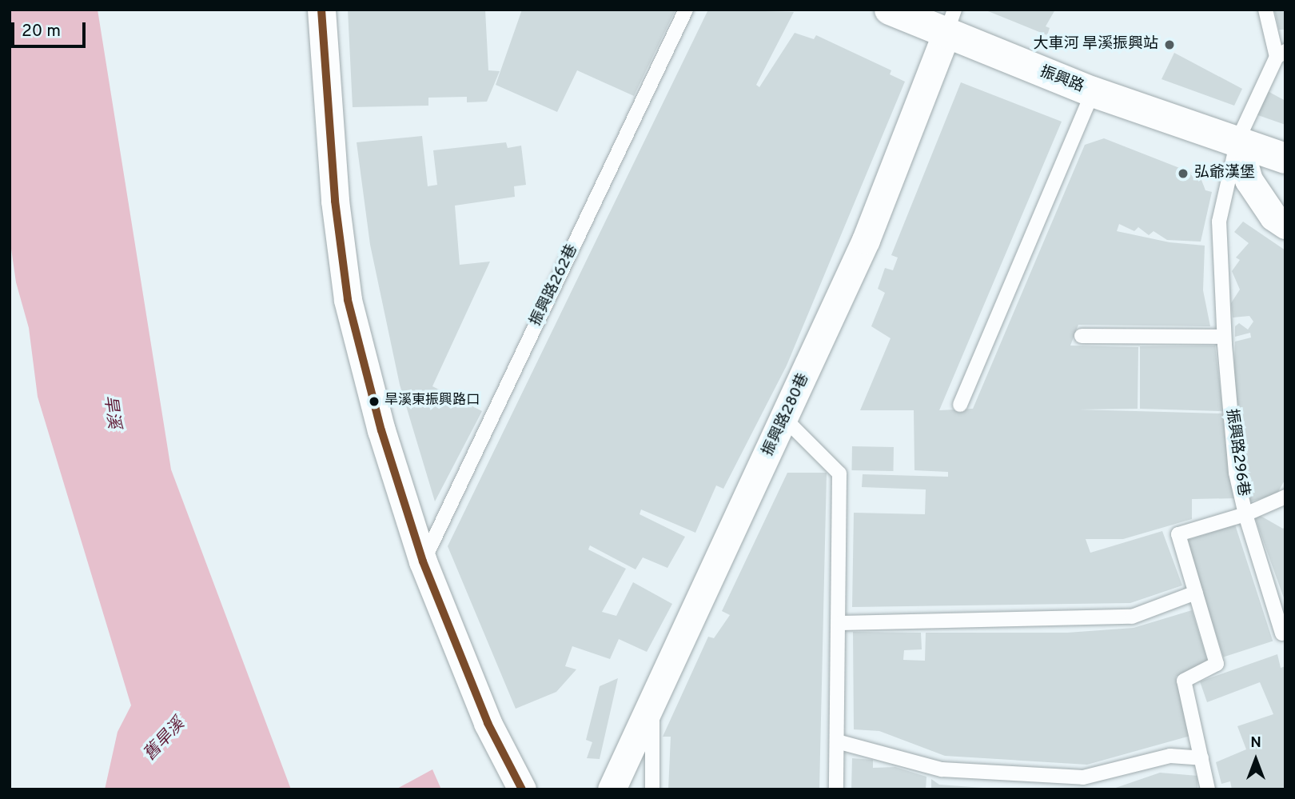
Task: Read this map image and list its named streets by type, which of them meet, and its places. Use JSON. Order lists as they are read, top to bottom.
{
  "streets": {
    "main road": ["振興路"],
    "street": ["振興路280巷"],
    "lane": ["振興路262巷", "振興路296巷"]
  },
  "crossings": [
    ["振興路", "振興路280巷"],
    ["振興路", "振興路296巷"]
  ],
  "water": ["旱溪", "舊旱溪"],
  "places": ["大車河 旱溪振興站", "弘爺漢堡", "旱溪東振興路口"],
  "scale_bar": "20 m",
  "north": "top"
}
